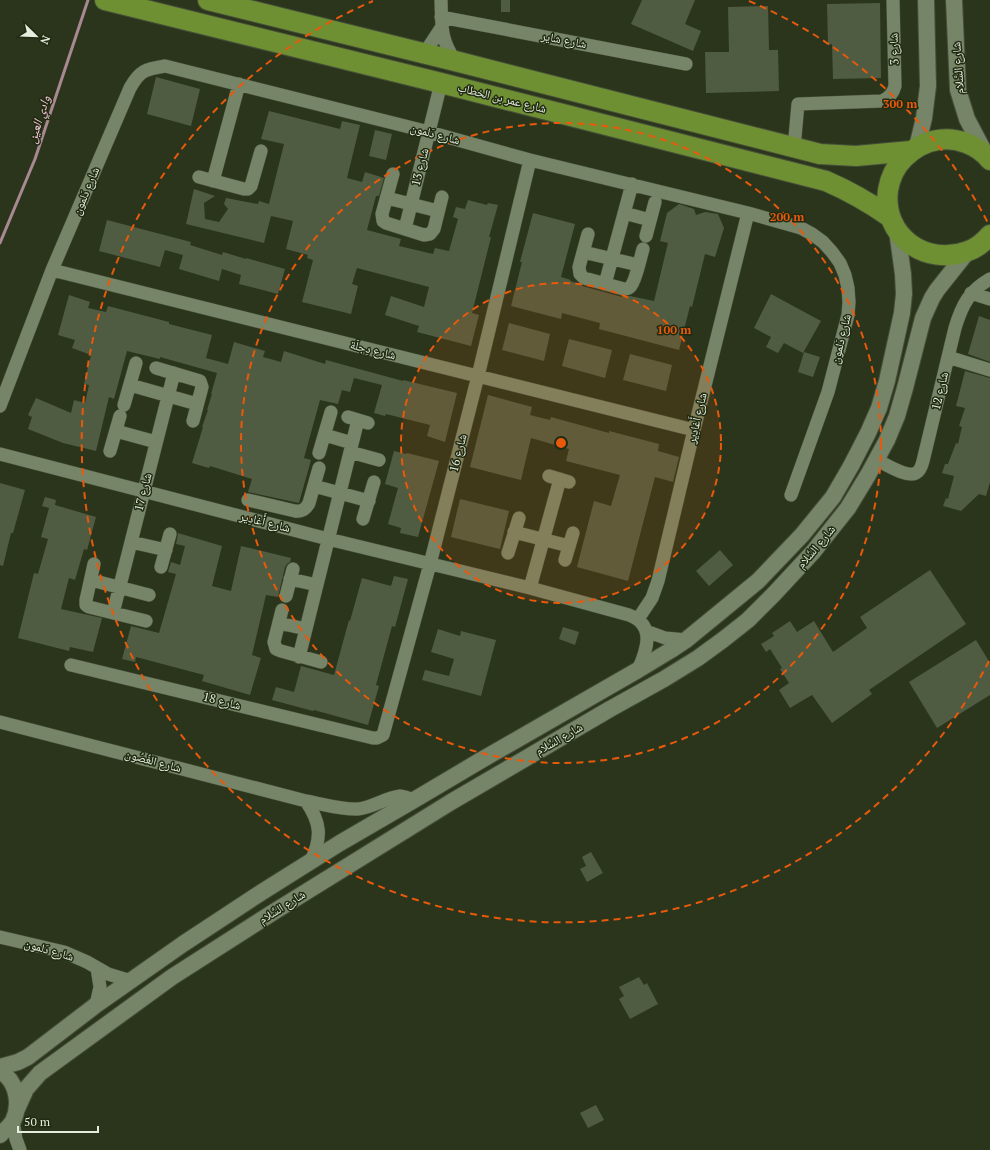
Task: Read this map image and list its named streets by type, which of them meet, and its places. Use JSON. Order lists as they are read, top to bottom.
{
  "streets": {
    "main road": ["شارع عمر بن الخطاب"],
    "street": [
      "شارع شاير",
      "شارع 3",
      "شارع السَّلام",
      "شارع دَلمون",
      "شارع 13",
      "شارع دِجلَة",
      "شارع 12",
      "شارع أَغادِير",
      "شارع 16",
      "شارع 17",
      "شارع 18",
      "شارع الغُصُون"
    ]
  },
  "crossings": [
    ["شارع 3", "شارع عمر بن الخطاب"],
    ["شارع السَّلام", "شارع عمر بن الخطاب"],
    ["شارع السَّلام", "شارع دَلمون"],
    ["شارع السَّلام", "شارع 12"],
    ["شارع السَّلام", "شارع الغُصُون"],
    ["شارع عمر بن الخطاب", "شارع 13"],
    ["شارع دَلمون", "شارع 13"],
    ["شارع دَلمون", "شارع دِجلَة"],
    ["شارع دَلمون", "شارع أَغادِير"],
    ["شارع دَلمون", "شارع 16"],
    ["شارع دِجلَة", "شارع أَغادِير"],
    ["شارع دِجلَة", "شارع 16"],
    ["شارع أَغادِير", "شارع 16"],
    ["شارع أَغادِير", "شارع 17"],
    ["شارع 16", "شارع 18"]
  ],
  "water": ["وادي العين"],
  "scale_bar": "50 m",
  "north": "bottom right",
  "rings": ["300 m", "200 m", "100 m"]
}
